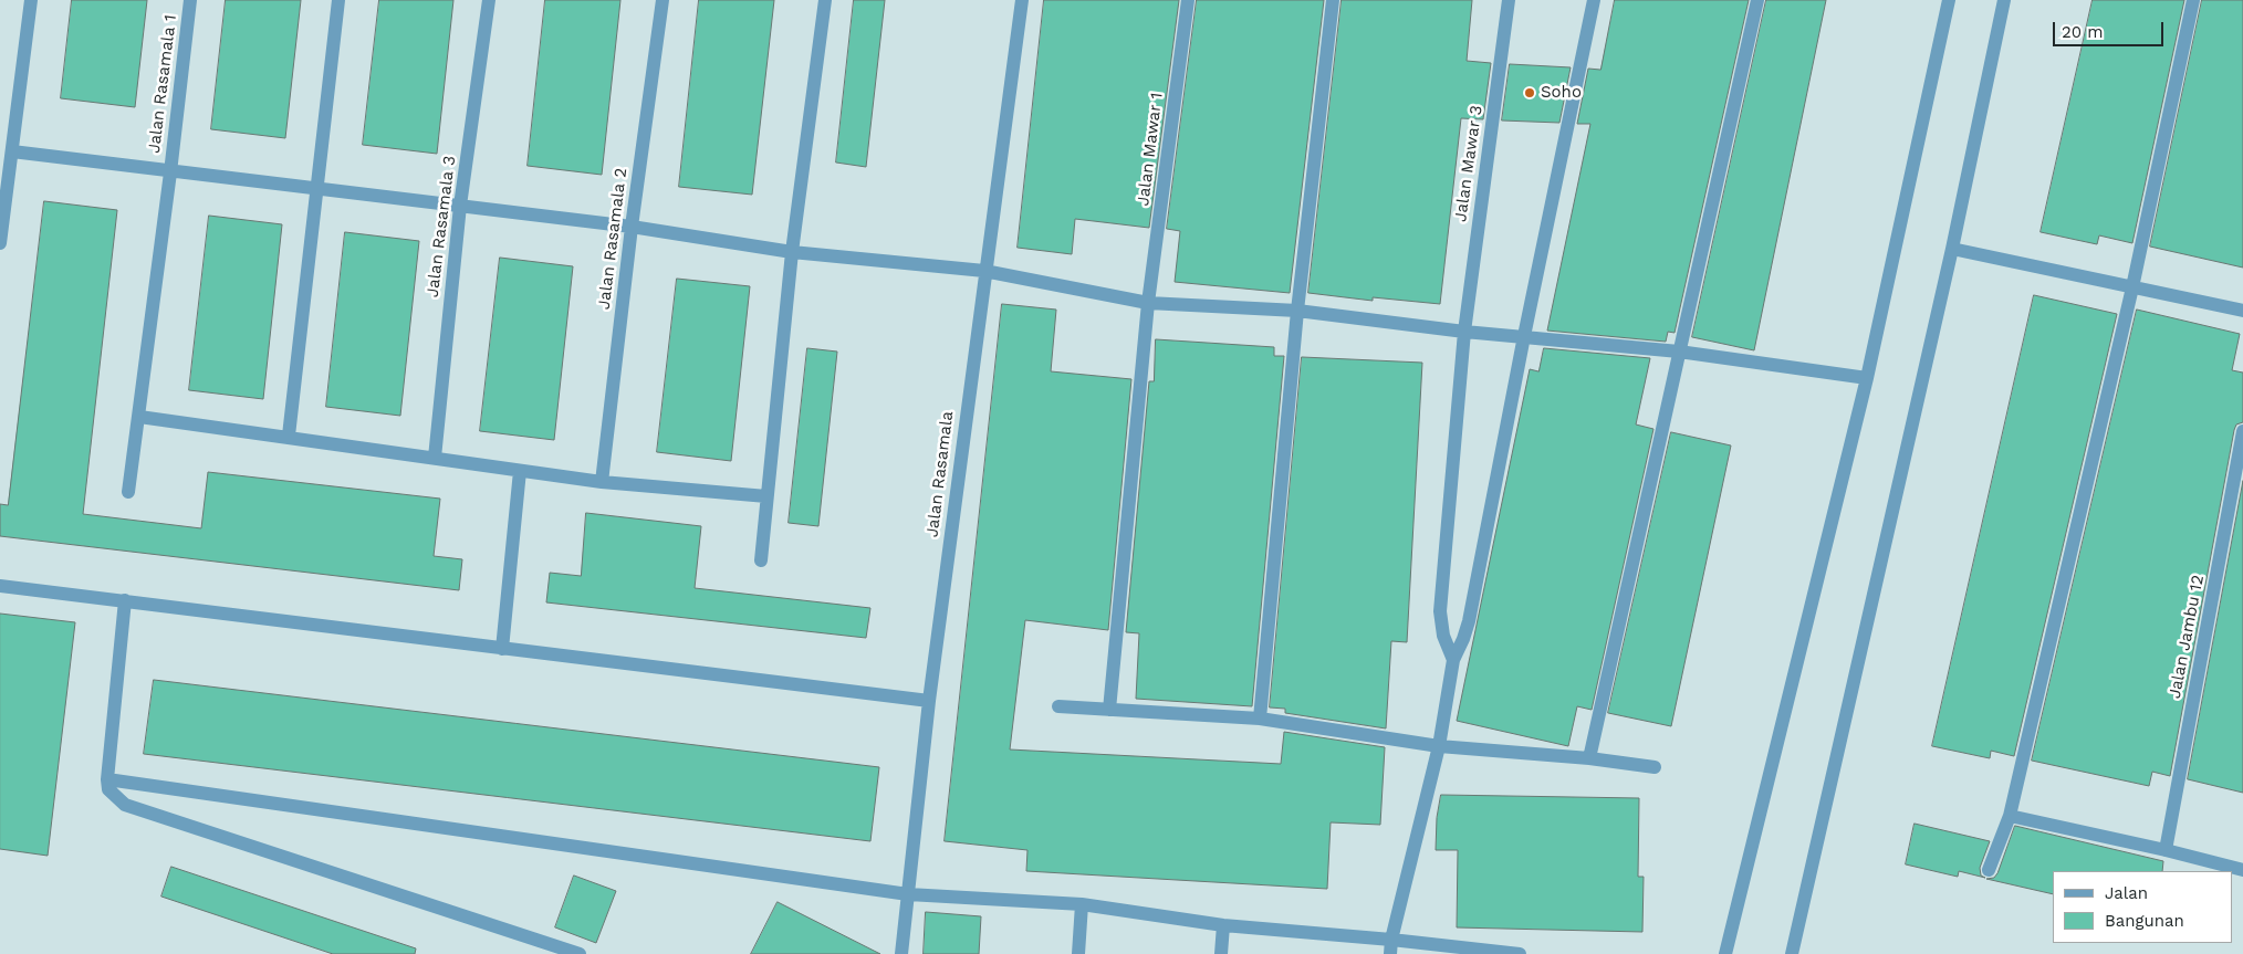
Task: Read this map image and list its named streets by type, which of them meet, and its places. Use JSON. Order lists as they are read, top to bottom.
{
  "streets": {
    "street": [
      "Jalan Rasamala 1",
      "Jalan Mawar 1",
      "Jalan Mawar 3",
      "Jalan Rasamala 3",
      "Jalan Rasamala 2",
      "Jalan Rasamala",
      "Jalan Jambu 12"
    ]
  },
  "places": ["Soho"],
  "legend": ["Jalan", "Bangunan"],
  "scale_bar": "20 m"
}
